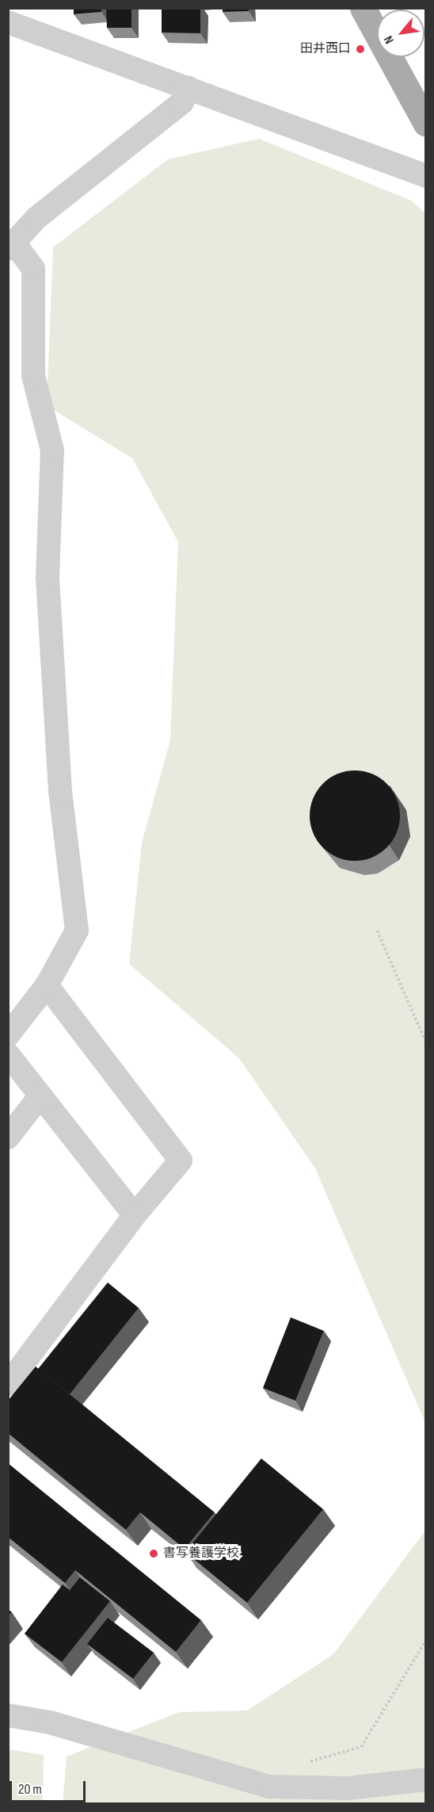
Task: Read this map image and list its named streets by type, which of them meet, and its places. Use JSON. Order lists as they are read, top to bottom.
{
  "places": ["田井西口", "書写養護学校"],
  "scale_bar": "20 m",
  "north": "bottom left"
}
